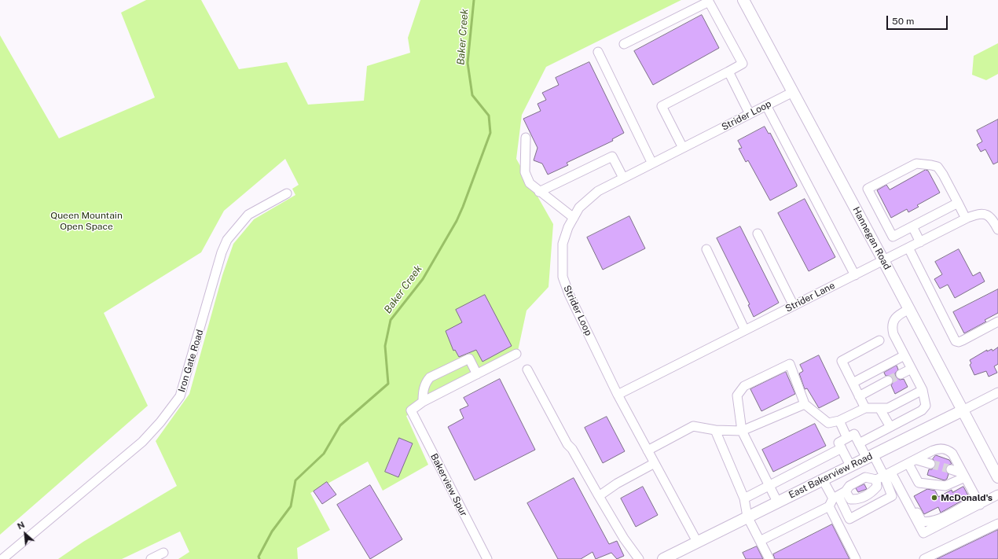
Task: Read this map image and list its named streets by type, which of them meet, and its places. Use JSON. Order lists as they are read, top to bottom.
{
  "streets": {
    "main road": ["Hannegan Road", "East Bakerview Road"],
    "street": [
      "Strider Loop",
      "Strider Lane",
      "Iron Gate Road",
      "Bakerview Spur"
    ]
  },
  "crossings": [
    ["Strider Loop", "Hannegan Road"],
    ["Strider Loop", "Strider Lane"],
    ["Strider Loop", "East Bakerview Road"],
    ["Hannegan Road", "Strider Lane"],
    ["Hannegan Road", "East Bakerview Road"]
  ],
  "water": ["Baker Creek"],
  "parks": ["Queen Mountain Open Space"],
  "places": ["McDonald's"],
  "scale_bar": "50 m",
  "north": "top left"
}
